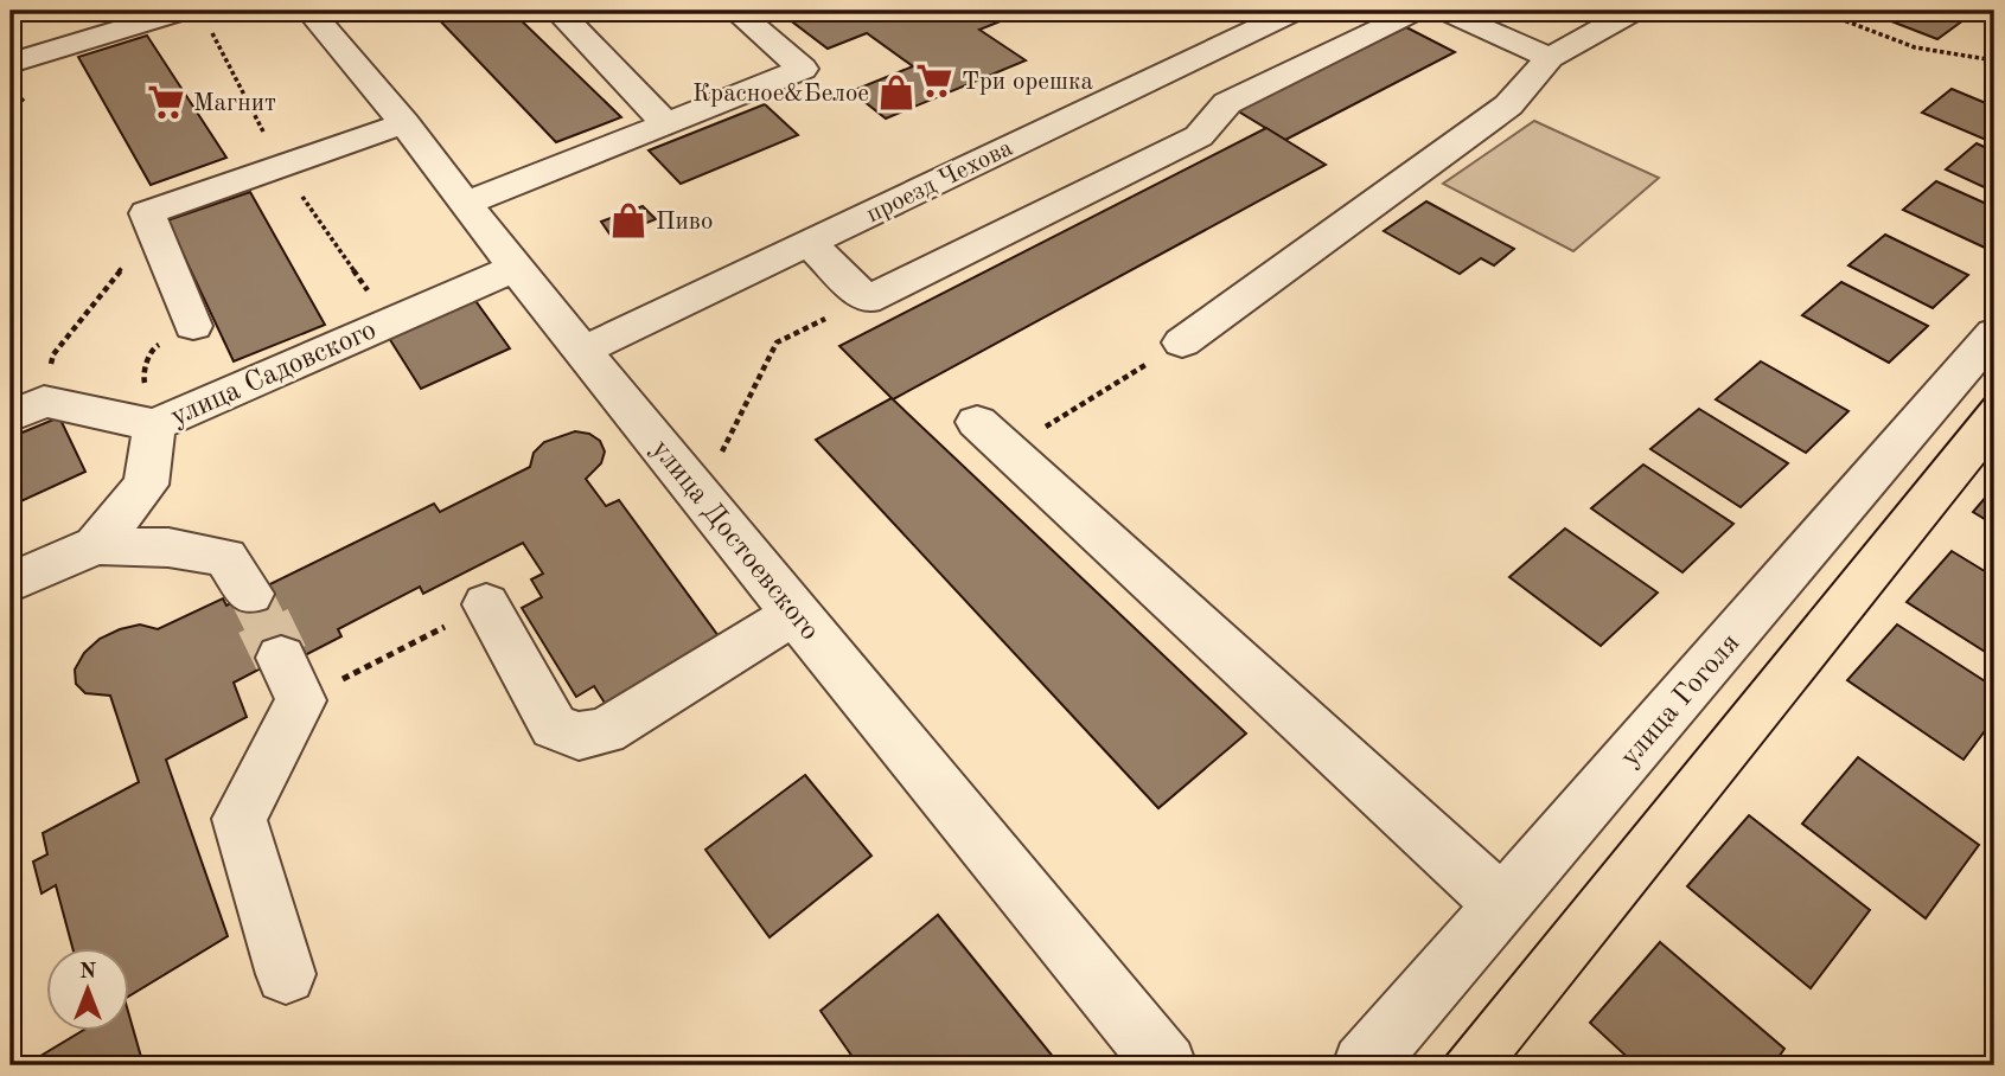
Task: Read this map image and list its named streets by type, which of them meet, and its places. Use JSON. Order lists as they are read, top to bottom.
{
  "streets": {
    "street": [
      "проезд Чехова",
      "улица Садовского",
      "улица Достоевского",
      "улица Гоголя"
    ]
  },
  "crossings": [
    ["проезд Чехова", "улица Достоевского"],
    ["улица Садовского", "улица Достоевского"]
  ],
  "places": {
    "supermarket": ["Три орешка", "Магнит"],
    "shop": ["Красное&Белое", "Пиво"]
  },
  "north": "top"
}
